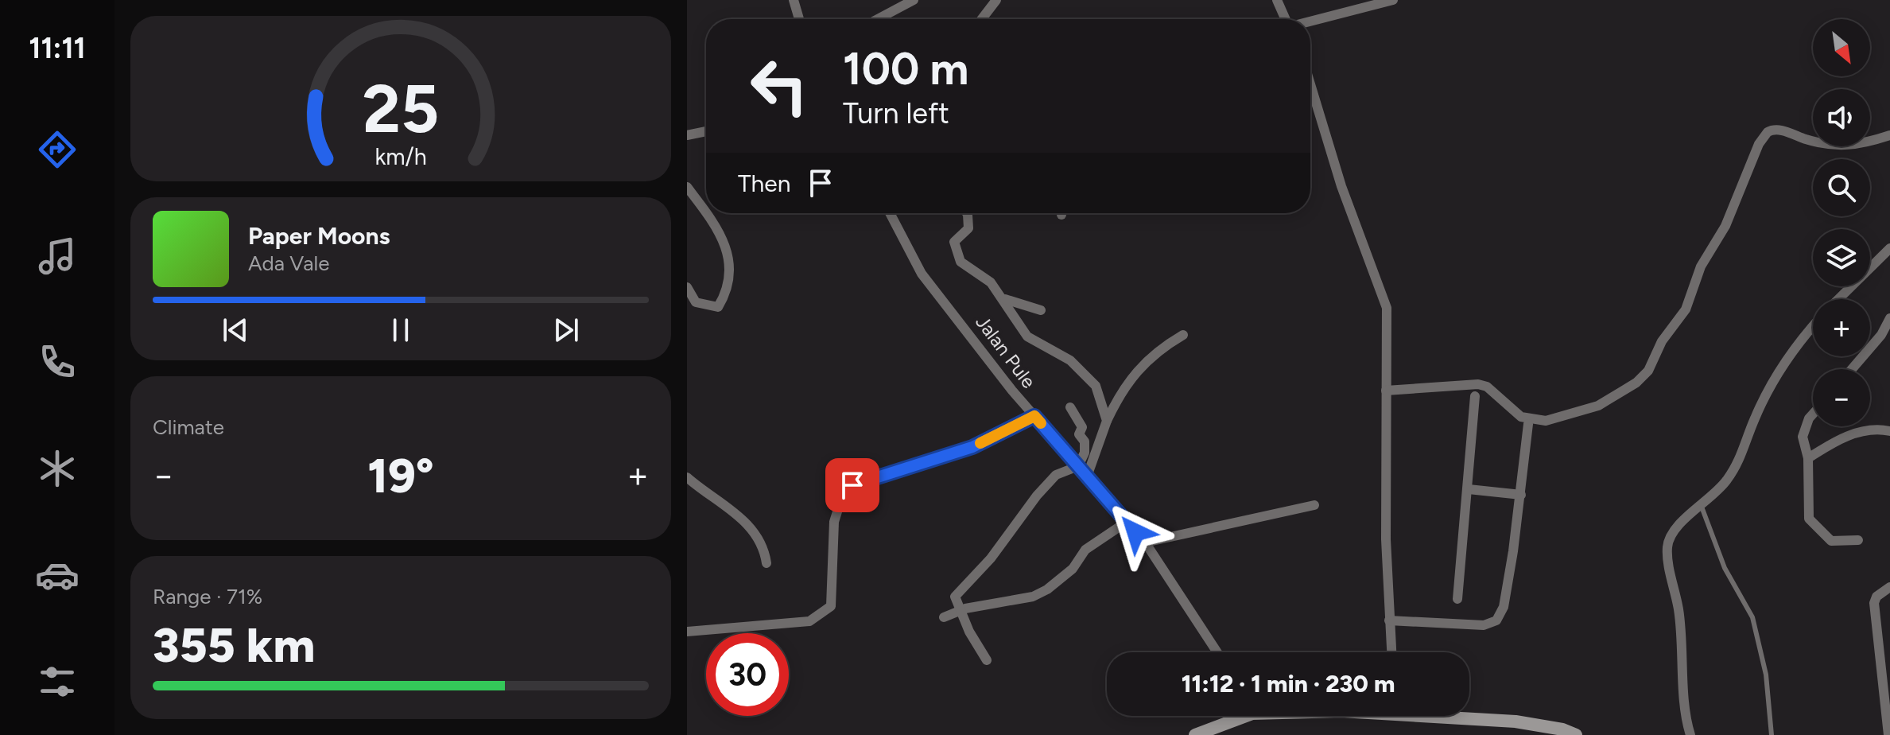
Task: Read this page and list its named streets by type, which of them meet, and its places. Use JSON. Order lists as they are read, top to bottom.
{
  "streets": {
    "street": ["Jalan Pule"]
  },
  "north": "bottom right",
  "page": {
    "tabs": "11:11",
    "map_buttons": ["+", "−"],
    "turn": ["100 m", "Turn left"],
    "then": "Then",
    "song": ["Paper Moons", "Ada Vale"],
    "tile": [
      "Climate",
      ["Range · 71%", "355 km"]
    ],
    "heat": ["−", "19°", "+"],
    "limit": "30",
    "trip": "11:12 · 1 min · 230 m",
    "gauge": ["25", "km/h"]
  }
}
